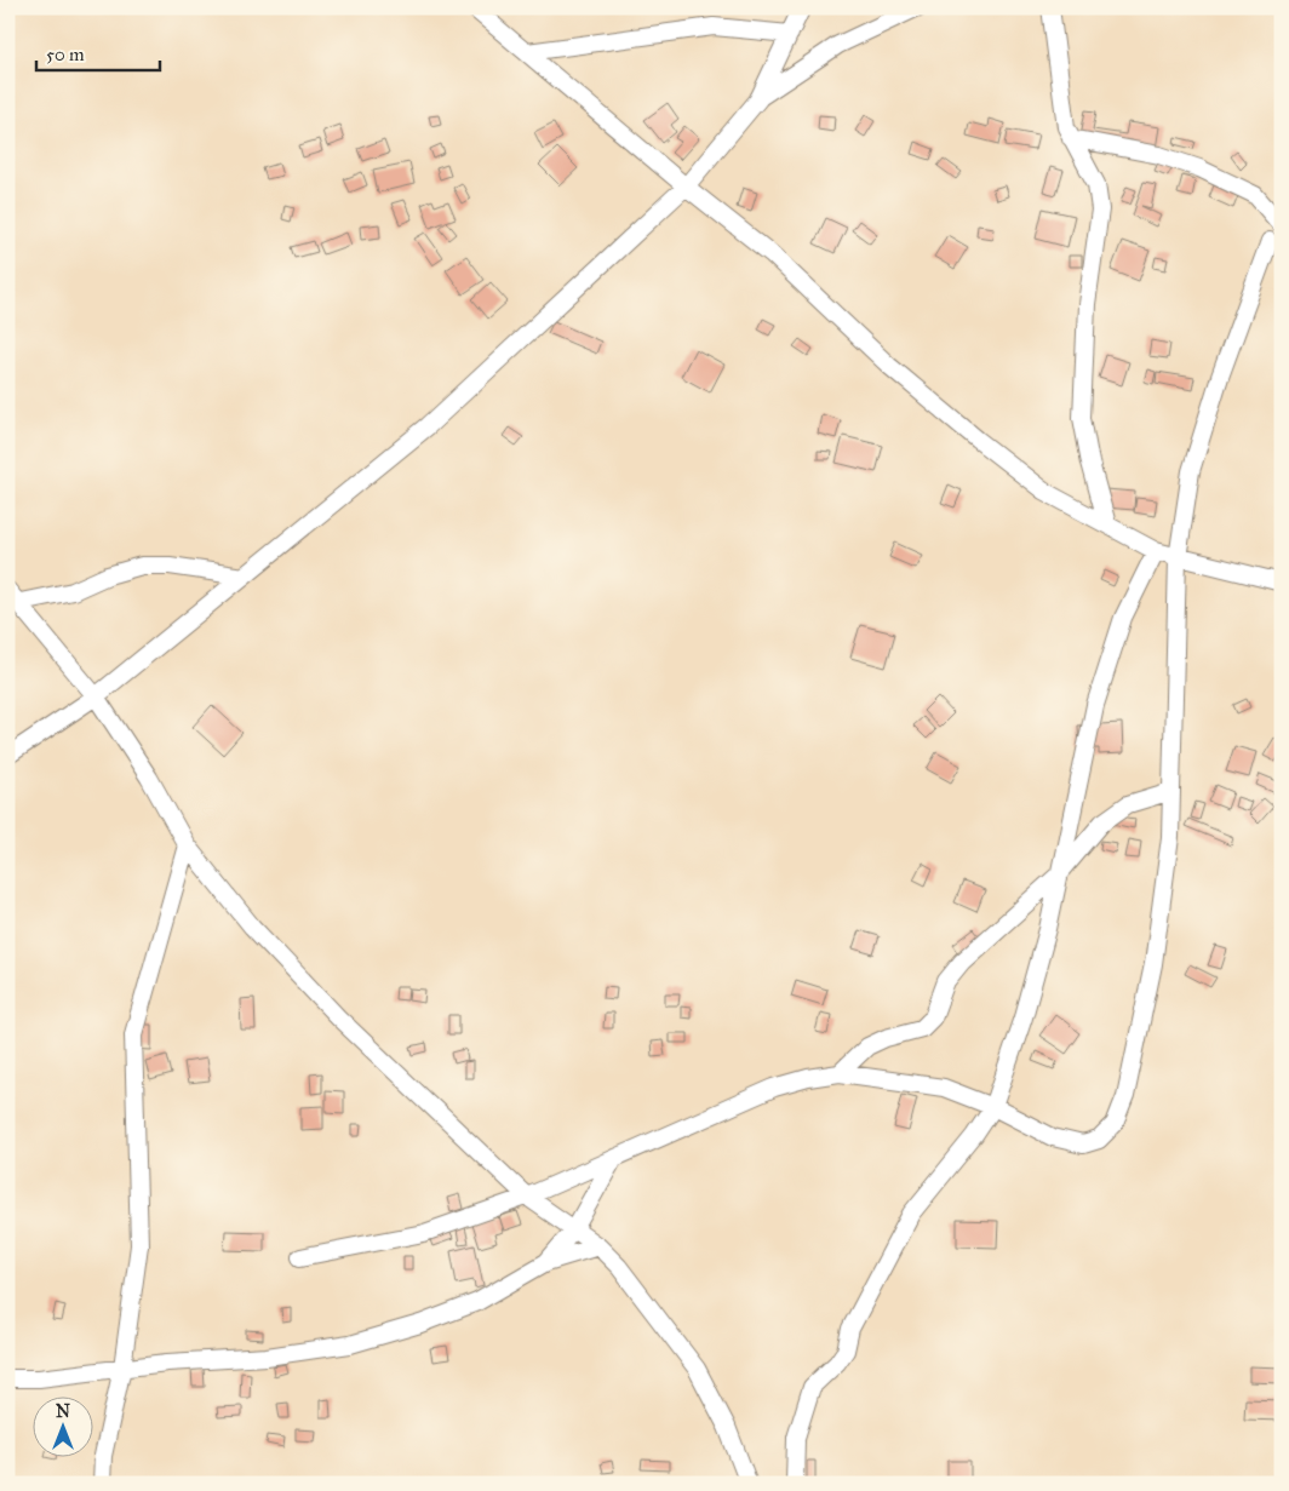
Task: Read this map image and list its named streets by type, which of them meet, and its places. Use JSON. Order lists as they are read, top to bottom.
{
  "scale_bar": "50 m",
  "north": "top"
}
